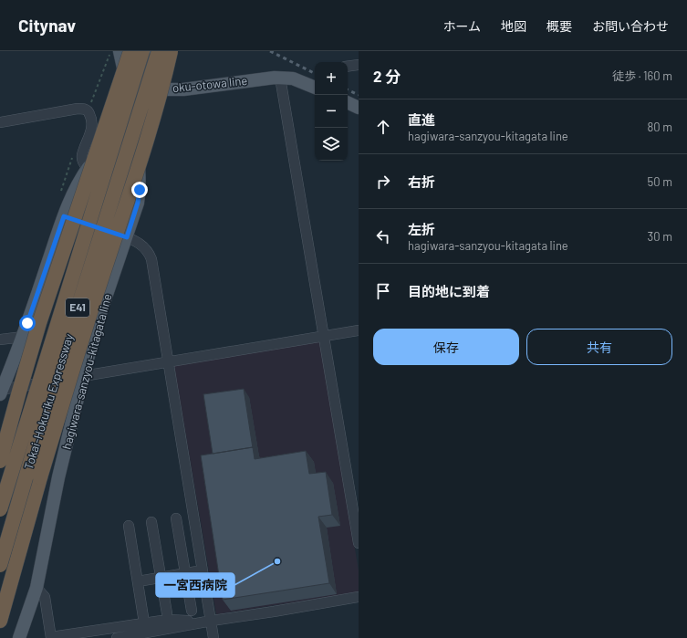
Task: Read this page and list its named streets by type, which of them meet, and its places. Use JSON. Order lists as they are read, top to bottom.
{
  "streets": {
    "highway": ["E41", "Tokai-Hokuriku Expressway"],
    "main road": ["oku-otowa line", "hagiwara-sanzyou-kitagata line"]
  },
  "crossings": [
    ["oku-otowa line", "hagiwara-sanzyou-kitagata line"]
  ],
  "places": ["一宮西病院"],
  "page": {
    "header": "Citynav",
    "nav": [
      "ホーム",
      "地図",
      "概要",
      "お問い合わせ"
    ],
    "heading": ["2 分", "徒歩 · 160 m"],
    "map_buttons": ["+", "−"],
    "list": [
      ["直進", "hagiwara-sanzyou-kitagata line", "80 m"],
      ["右折", "50 m"],
      ["左折", "hagiwara-sanzyou-kitagata line", "30 m"],
      "目的地に到着"
    ],
    "buttons": ["保存", "共有"]
  }
}
